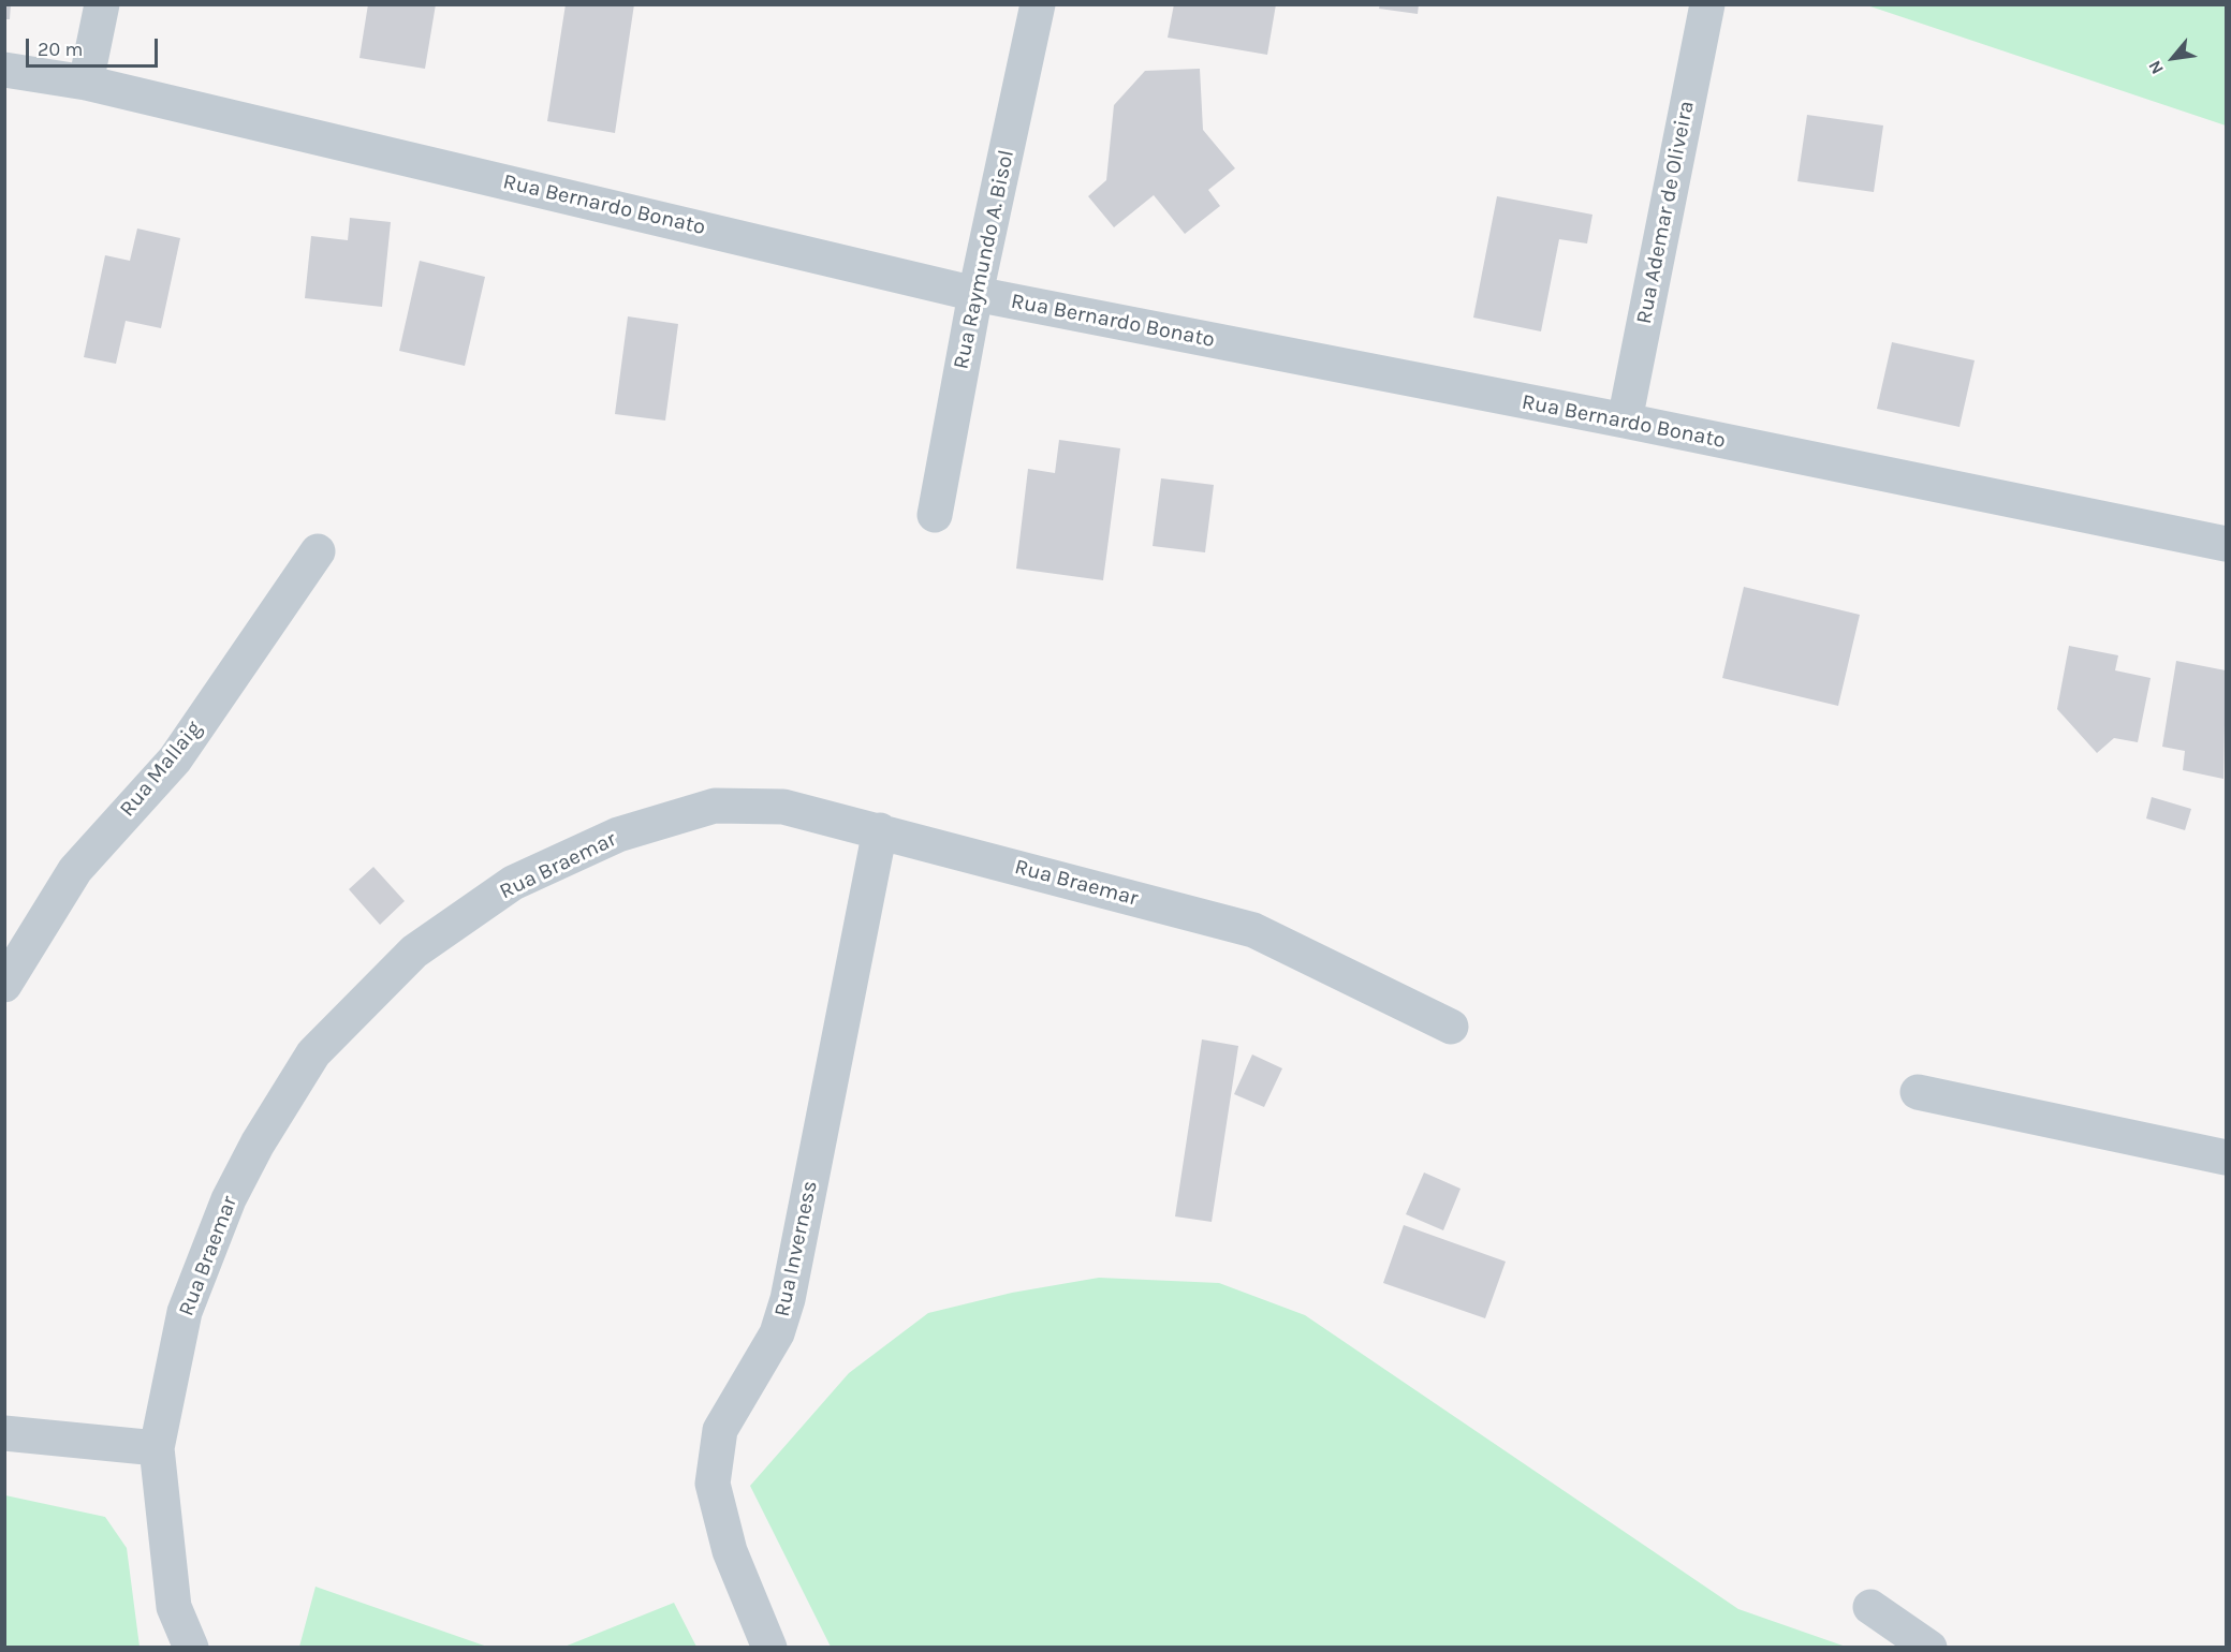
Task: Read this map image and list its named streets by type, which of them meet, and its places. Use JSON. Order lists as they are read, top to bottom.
{
  "streets": {
    "street": [
      "Rua Bernardo Bonato",
      "Rua Ademar de Oliveira",
      "Rua Raymundo A. Bisol",
      "Rua Mallaig",
      "Rua Braemar",
      "Rua Inverness"
    ]
  },
  "crossings": [
    ["Rua Bernardo Bonato", "Rua Ademar de Oliveira"],
    ["Rua Bernardo Bonato", "Rua Raymundo A. Bisol"],
    ["Rua Braemar", "Rua Inverness"]
  ],
  "scale_bar": "20 m",
  "north": "bottom left"
}
